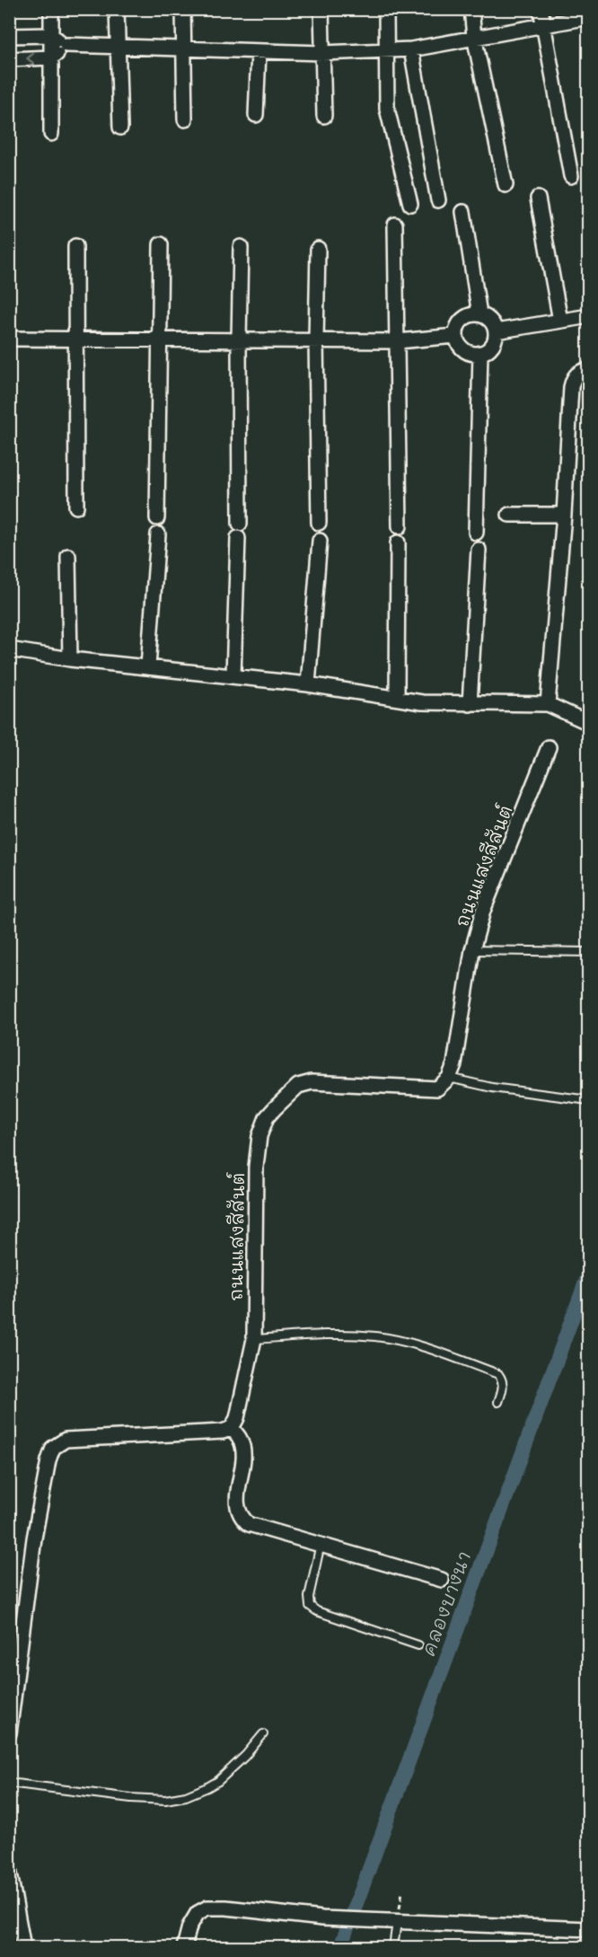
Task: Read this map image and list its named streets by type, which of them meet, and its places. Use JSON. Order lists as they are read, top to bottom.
{
  "streets": {
    "street": ["ถนนแสงสีสันต์"]
  },
  "water": ["คลองบางนา"]
}
